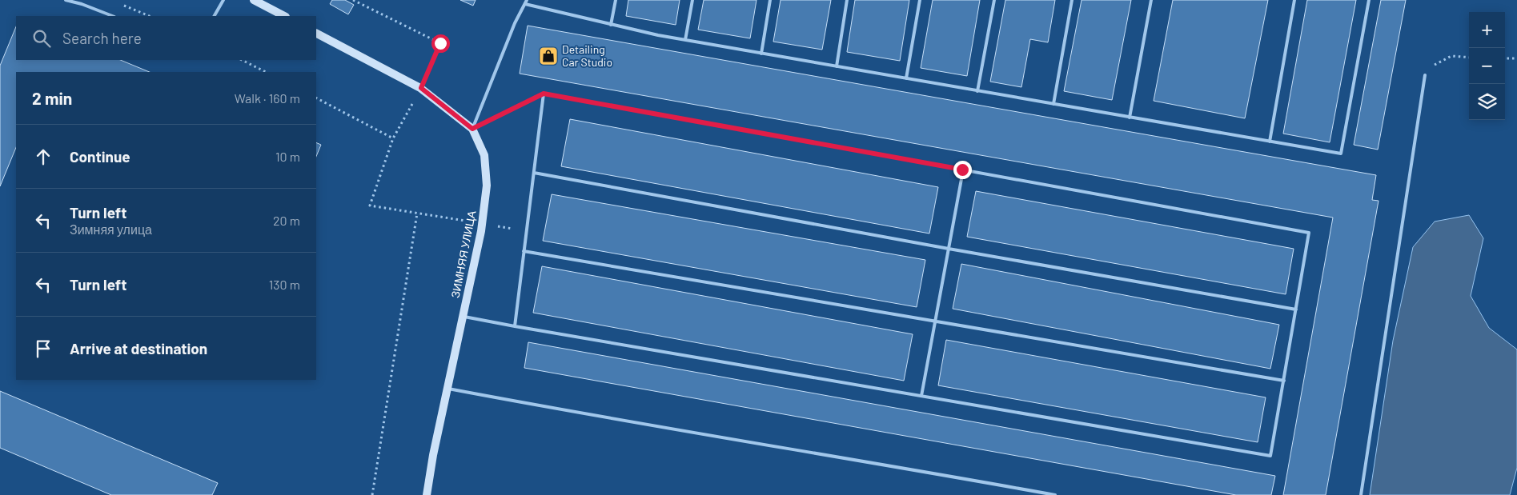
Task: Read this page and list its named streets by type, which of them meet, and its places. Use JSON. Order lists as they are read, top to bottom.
{
  "streets": {
    "street": ["ЗИМНЯЯ УЛИЦА"]
  },
  "places": {
    "shop": ["Detailing Car Studio"]
  },
  "page": {
    "map_buttons": ["+", "−"],
    "search": "Search here",
    "heading": ["2 min", "Walk · 160 m"],
    "list": [
      ["Continue", "10 m"],
      ["Turn left", "Зимняя улица", "20 m"],
      ["Turn left", "130 m"],
      "Arrive at destination"
    ]
  }
}
